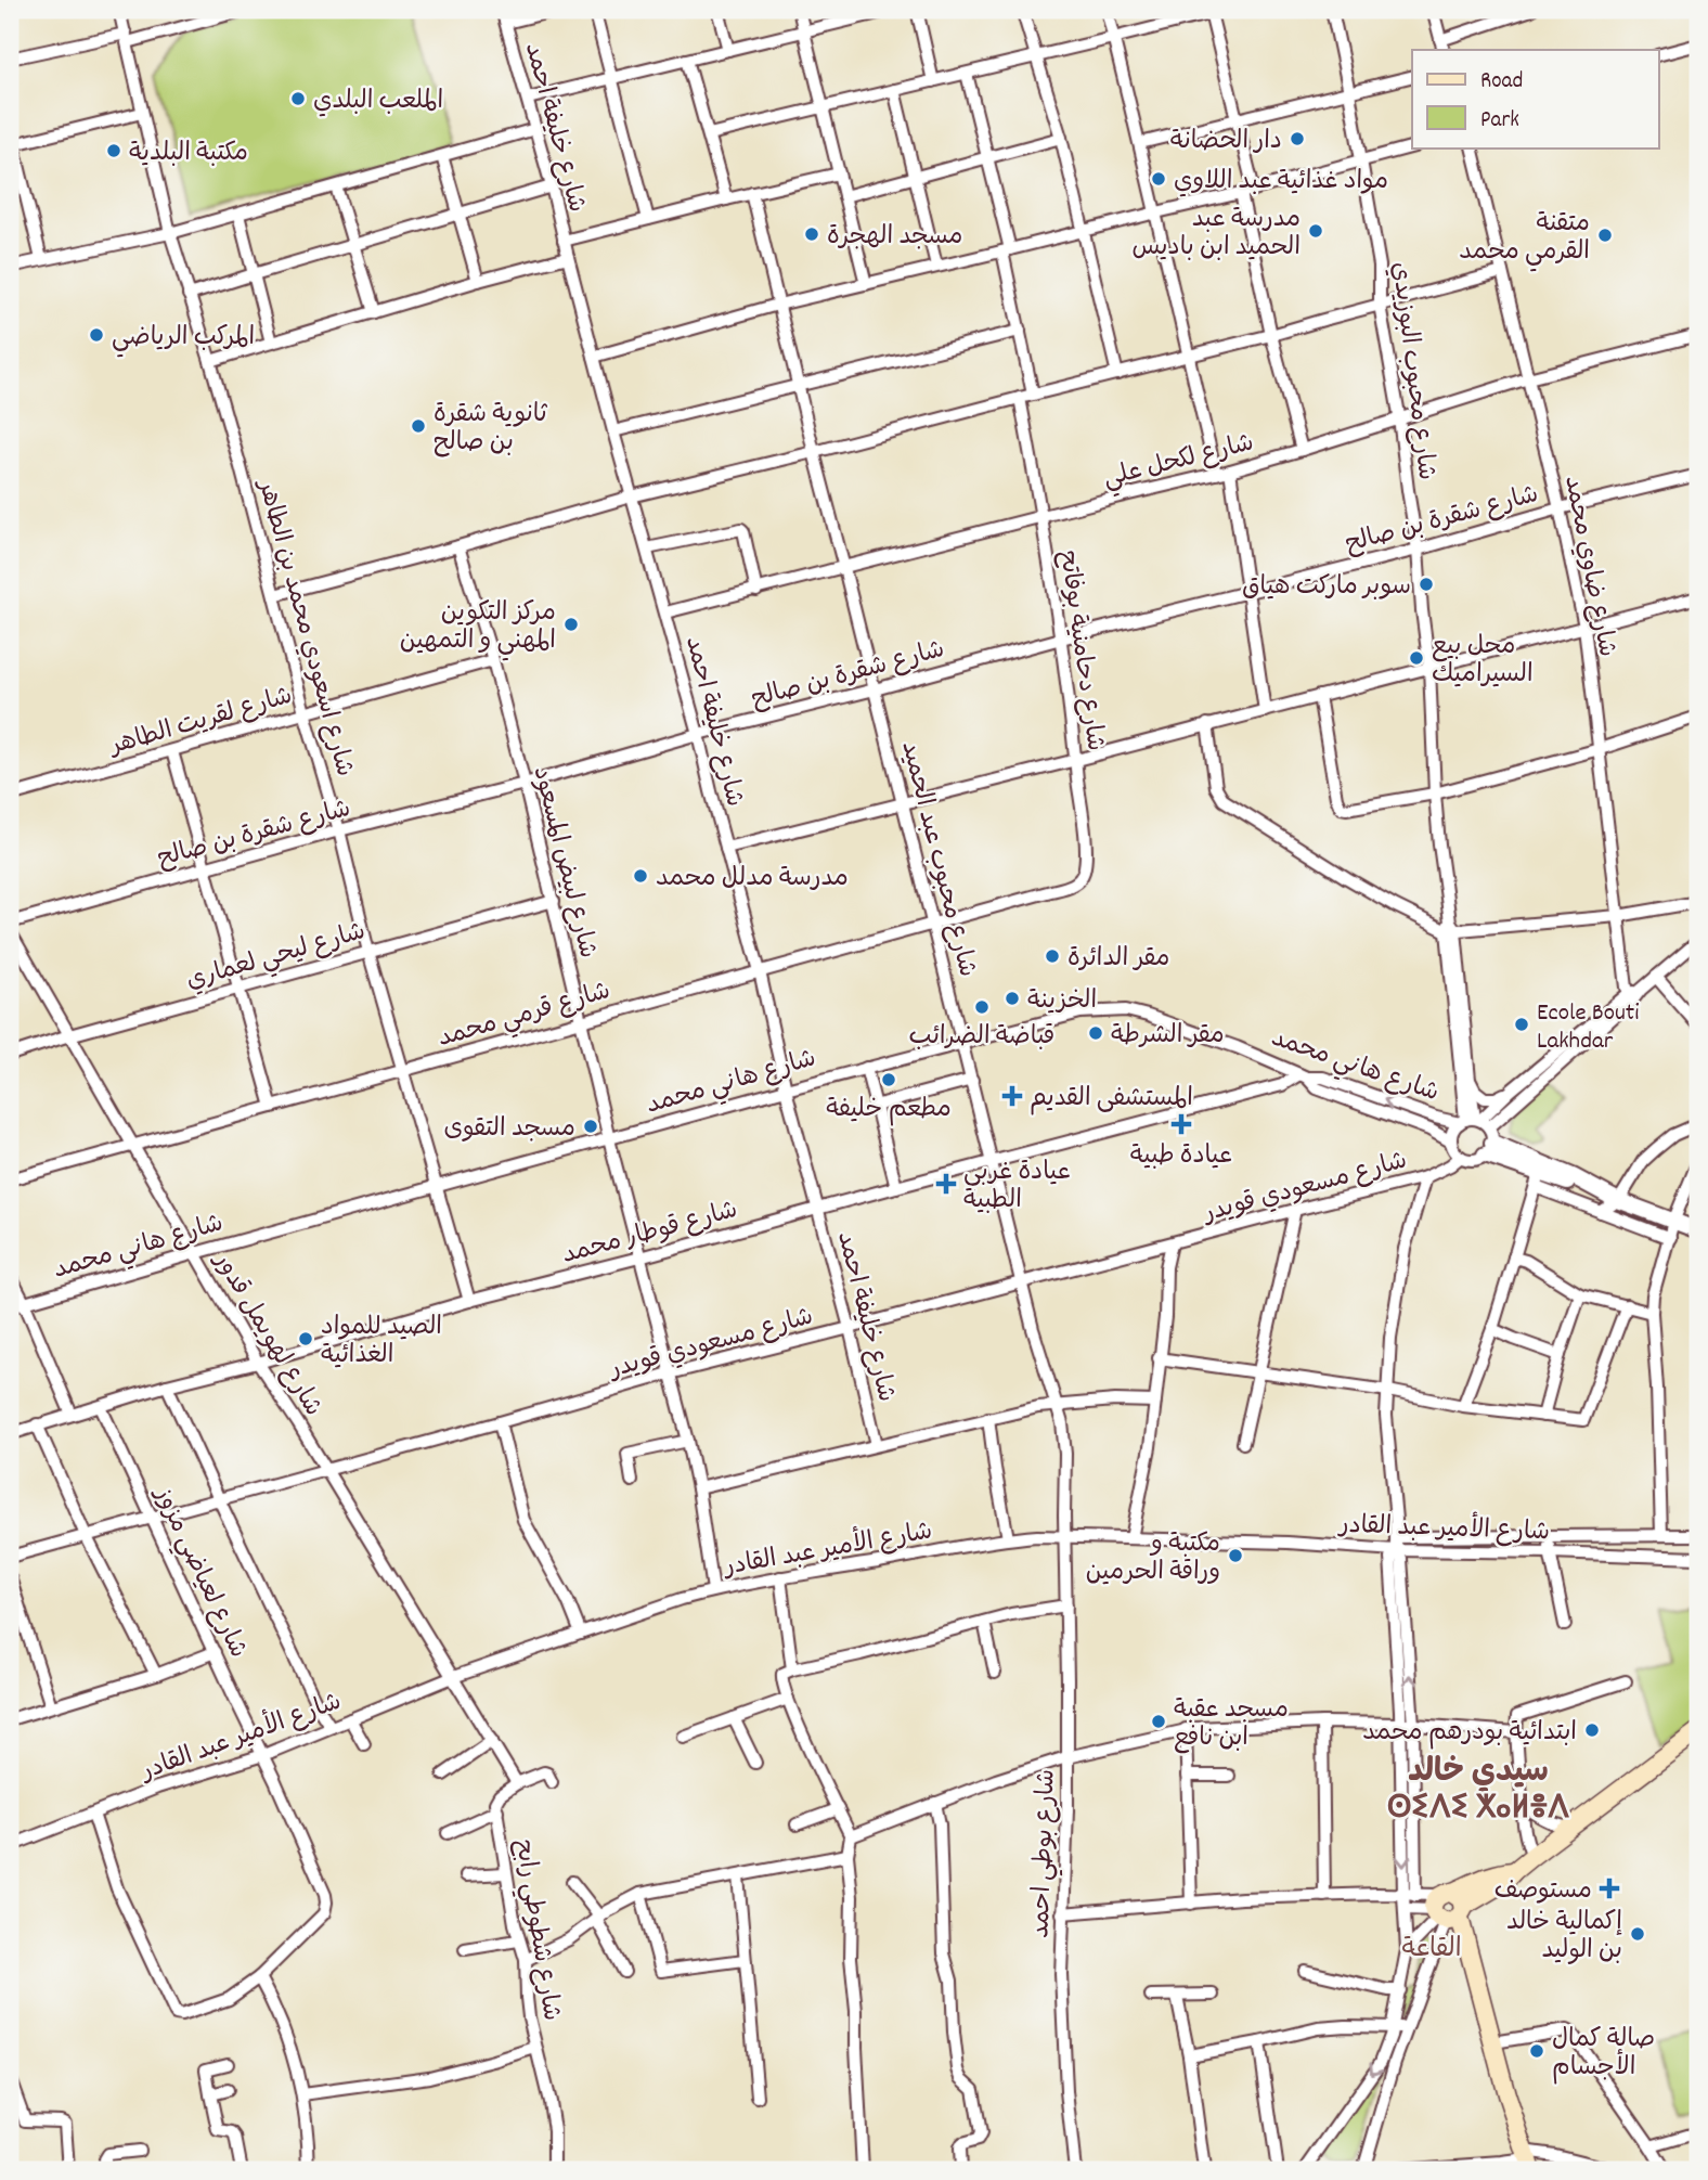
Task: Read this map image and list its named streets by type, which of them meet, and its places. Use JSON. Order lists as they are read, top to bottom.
{
  "streets": {
    "street": [
      "شارع خليفة احمد",
      "شارع محبوب البوزيدي",
      "شارع لكحل علي",
      "شارع شقرة بن صالح",
      "شارع ضاوي محمد",
      "شارع اسعودي محمد بن الطاهر",
      "شارع دحامنية بوفاتح",
      "شارع لقريت الطاهر",
      "شارع محبوب عبد الحميد",
      "شارع لبيض المسعود",
      "شارع ليحي لعماري",
      "شارع قرمي محمد",
      "شارع هاني محمد",
      "شارع مسعودي قويدر",
      "شارع قوطار محمد",
      "شارع لهويمل قدور",
      "شارع الأمير عبد القادر",
      "شارع لعياضي مزوز",
      "شارع بوطي احمد",
      "شارع شطوطي رابح"
    ]
  },
  "crossings": [
    ["شارع خليفة احمد", "شارع لكحل علي"],
    ["شارع خليفة احمد", "شارع شقرة بن صالح"],
    ["شارع خليفة احمد", "شارع قرمي محمد"],
    ["شارع خليفة احمد", "شارع هاني محمد"],
    ["شارع خليفة احمد", "شارع مسعودي قويدر"],
    ["شارع خليفة احمد", "شارع قوطار محمد"],
    ["شارع محبوب البوزيدي", "شارع لكحل علي"],
    ["شارع محبوب البوزيدي", "شارع شقرة بن صالح"],
    ["شارع لكحل علي", "شارع ضاوي محمد"],
    ["شارع لكحل علي", "شارع دحامنية بوفاتح"],
    ["شارع لكحل علي", "شارع محبوب عبد الحميد"],
    ["شارع شقرة بن صالح", "شارع ضاوي محمد"],
    ["شارع شقرة بن صالح", "شارع اسعودي محمد بن الطاهر"],
    ["شارع شقرة بن صالح", "شارع دحامنية بوفاتح"],
    ["شارع شقرة بن صالح", "شارع محبوب عبد الحميد"],
    ["شارع شقرة بن صالح", "شارع لبيض المسعود"],
    ["شارع اسعودي محمد بن الطاهر", "شارع لقريت الطاهر"],
    ["شارع اسعودي محمد بن الطاهر", "شارع ليحي لعماري"],
    ["شارع اسعودي محمد بن الطاهر", "شارع قرمي محمد"],
    ["شارع اسعودي محمد بن الطاهر", "شارع هاني محمد"],
    ["شارع اسعودي محمد بن الطاهر", "شارع قوطار محمد"],
    ["شارع دحامنية بوفاتح", "شارع قرمي محمد"],
    ["شارع لقريت الطاهر", "شارع لبيض المسعود"],
    ["شارع محبوب عبد الحميد", "شارع قرمي محمد"],
    ["شارع محبوب عبد الحميد", "شارع هاني محمد"],
    ["شارع محبوب عبد الحميد", "شارع مسعودي قويدر"],
    ["شارع محبوب عبد الحميد", "شارع قوطار محمد"],
    ["شارع محبوب عبد الحميد", "شارع الأمير عبد القادر"],
    ["شارع محبوب عبد الحميد", "شارع بوطي احمد"],
    ["شارع لبيض المسعود", "شارع ليحي لعماري"],
    ["شارع لبيض المسعود", "شارع قرمي محمد"],
    ["شارع لبيض المسعود", "شارع هاني محمد"],
    ["شارع لبيض المسعود", "شارع مسعودي قويدر"],
    ["شارع لبيض المسعود", "شارع قوطار محمد"],
    ["شارع لبيض المسعود", "شارع الأمير عبد القادر"],
    ["شارع ليحي لعماري", "شارع لهويمل قدور"],
    ["شارع قرمي محمد", "شارع لهويمل قدور"],
    ["شارع هاني محمد", "شارع قوطار محمد"],
    ["شارع هاني محمد", "شارع لهويمل قدور"],
    ["شارع مسعودي قويدر", "شارع لهويمل قدور"],
    ["شارع مسعودي قويدر", "شارع لعياضي مزوز"],
    ["شارع قوطار محمد", "شارع لهويمل قدور"],
    ["شارع قوطار محمد", "شارع لعياضي مزوز"],
    ["شارع لهويمل قدور", "شارع الأمير عبد القادر"],
    ["شارع الأمير عبد القادر", "شارع لعياضي مزوز"],
    ["شارع الأمير عبد القادر", "شارع بوطي احمد"]
  ],
  "districts": ["سيدي خالد ⵙⵉⴷⵉ ⵅⴰⵍⴻⴷ", "القاعة"],
  "places": {
    "other": [
      "الملعب البلدي",
      "دار الحضانة",
      "مكتبة البلدية",
      "مواد غذائية عبد اللاوي",
      "مدرسة عبد الحميد ابن باديس",
      "مسجد الهجرة",
      "متقنة القرمي محمد",
      "المركب الرياضي",
      "ثانوية شقرة بن صالح",
      "سوبر ماركت هياق",
      "مركز التكوين المهني و التمهين",
      "محل بيع السيراميك",
      "مدرسة مدلل محمد",
      "مقر الدائرة",
      "الخزينة",
      "قباضة الضرائب",
      "Ecole Bouti Lakhdar",
      "مقر الشرطة",
      "مطعم خليفة",
      "مسجد التقوى",
      "الصيد للمواد الغذائية",
      "مكتبة و وراقة الحرمين",
      "مسجد عقبة ابن نافع",
      "ابتدائية بودرهم محمد",
      "إكمالية خالد بن الوليد",
      "صالة كمال الأجسام"
    ],
    "health": [
      "المستشفى القديم",
      "عيادة طبية",
      "عيادة غربي الطبية",
      "مستوصف"
    ]
  },
  "legend": ["Road", "Park"]
}
